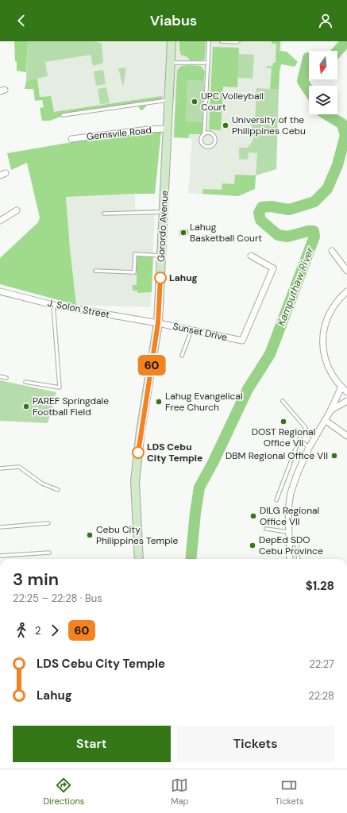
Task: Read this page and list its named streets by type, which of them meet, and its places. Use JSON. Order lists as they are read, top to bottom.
{
  "streets": {
    "main road": ["Gorordo Avenue"],
    "street": ["Gemsvile Road", "J. Solon Street", "Sunset Drive"]
  },
  "crossings": [
    ["Gemsvile Road", "Gorordo Avenue"],
    ["Gorordo Avenue", "J. Solon Street"],
    ["Gorordo Avenue", "Sunset Drive"],
    ["J. Solon Street", "Sunset Drive"]
  ],
  "water": ["Kamputhaw River"],
  "places": [
    "UPC Volleyball Court",
    "University of the Philippines Cebu",
    "Lahug Basketball Court",
    "Lahug",
    "Lahug Evangelical Free Church",
    "PAREF Springdale Football Field",
    "DOST Regional Office VII",
    "LDS Cebu City Temple",
    "DBM Regional Office VII",
    "DILG Regional Office VII",
    "Cebu City Philippines Temple",
    "DepEd SDO Cebu Province"
  ],
  "lines": ["bus line 60"],
  "north": "bottom",
  "page": {
    "header": "Viabus",
    "on_map": "60",
    "heading": ["3 min", "22:25 – 22:28 · Bus", "$1.28"],
    "legs": ["2", "60"],
    "list": [
      {
        "name": "LDS Cebu City Temple",
        "value": "22:27"
      },
      {
        "name": "Lahug",
        "value": "22:28"
      }
    ],
    "buttons": ["Start", "Tickets"],
    "tabs": ["Directions", "Map", "Tickets"]
  }
}
